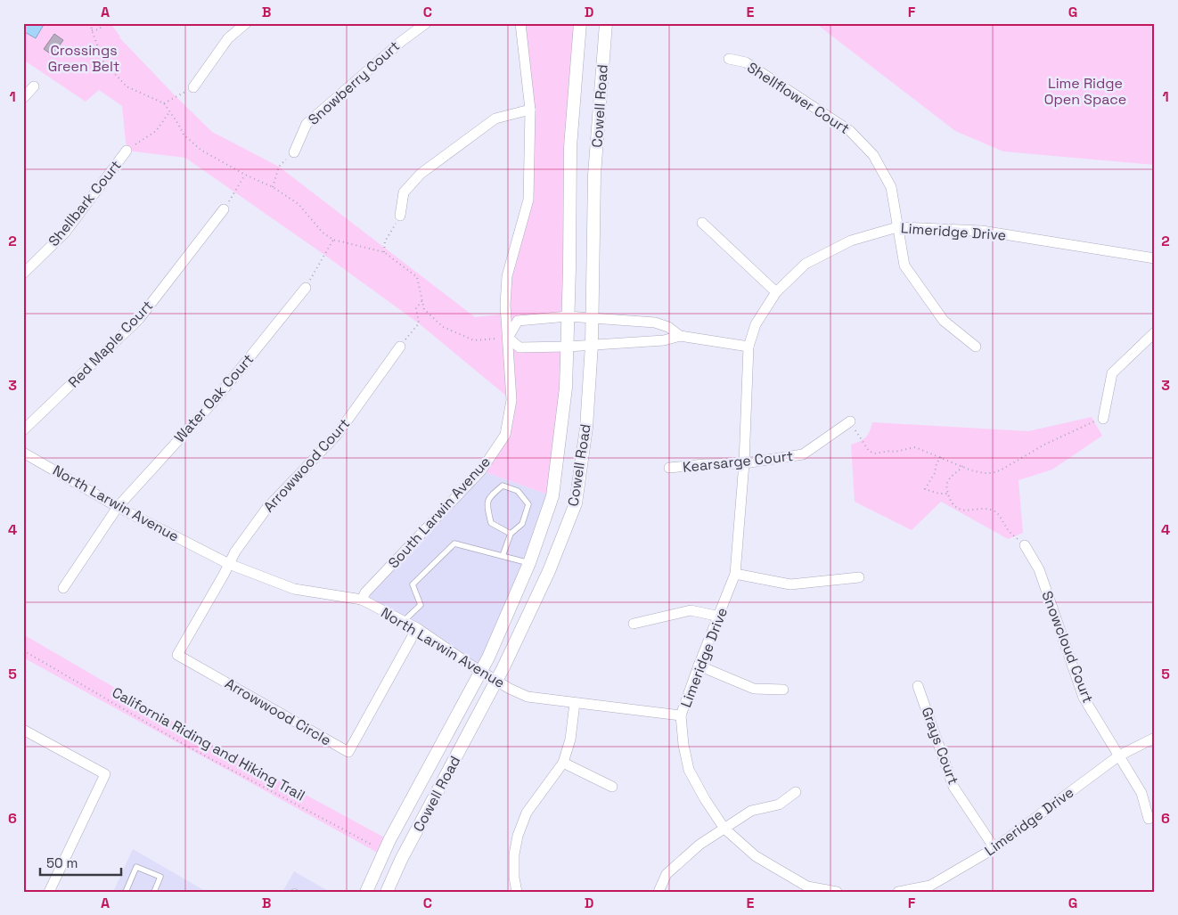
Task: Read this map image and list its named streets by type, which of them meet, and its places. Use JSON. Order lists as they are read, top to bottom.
{
  "streets": {
    "street": [
      "Snowberry Court",
      "Shellflower Court",
      "Cowell Road",
      "Shellbark Court",
      "Limeridge Drive",
      "Red Maple Court",
      "Water Oak Court",
      "Kearsarge Court",
      "Arrowwood Court",
      "North Larwin Avenue",
      "South Larwin Avenue",
      "Snowcloud Court",
      "Arrowwood Circle",
      "Grays Court"
    ],
    "path": ["California Riding and Hiking Trail"]
  },
  "crossings": [
    ["Shellflower Court", "Limeridge Drive"],
    ["Cowell Road", "North Larwin Avenue"],
    ["Cowell Road", "California Riding and Hiking Trail"],
    ["Limeridge Drive", "Kearsarge Court"],
    ["Limeridge Drive", "North Larwin Avenue"],
    ["Limeridge Drive", "Snowcloud Court"],
    ["Limeridge Drive", "Grays Court"],
    ["Water Oak Court", "North Larwin Avenue"],
    ["Arrowwood Court", "North Larwin Avenue"],
    ["Arrowwood Court", "Arrowwood Circle"],
    ["North Larwin Avenue", "South Larwin Avenue"],
    ["North Larwin Avenue", "Arrowwood Circle"]
  ],
  "parks": ["Crossings Green Belt", "Lime Ridge Open Space"],
  "scale_bar": "50 m",
  "grid": {
    "columns": [
      "A",
      "B",
      "C",
      "D",
      "E",
      "F",
      "G"
    ],
    "rows": [
      "1",
      "2",
      "3",
      "4",
      "5",
      "6"
    ]
  }
}
